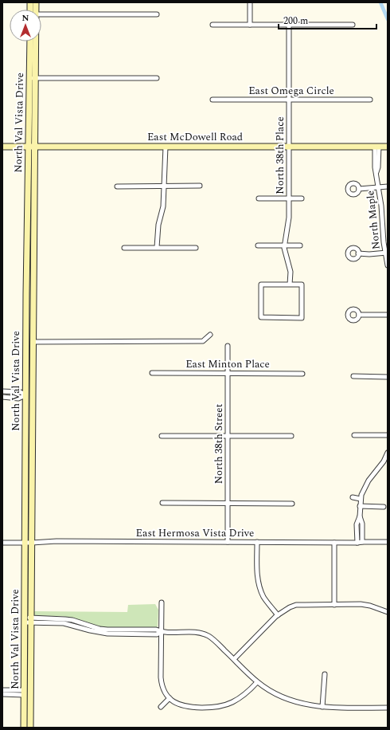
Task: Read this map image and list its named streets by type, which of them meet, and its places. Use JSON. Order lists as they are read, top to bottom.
{
  "streets": {
    "main road": ["North Val Vista Drive", "East McDowell Road"],
    "street": [
      "East Omega Circle",
      "North 38th Place",
      "North Maple",
      "East Minton Place",
      "North 38th Street",
      "East Hermosa Vista Drive"
    ]
  },
  "crossings": [
    ["East Omega Circle", "North 38th Place"],
    ["North Val Vista Drive", "East McDowell Road"],
    ["North Val Vista Drive", "East Hermosa Vista Drive"],
    ["East McDowell Road", "North 38th Place"],
    ["East McDowell Road", "North Maple"],
    ["East Minton Place", "North 38th Street"],
    ["North 38th Street", "East Hermosa Vista Drive"]
  ],
  "scale_bar": "200 m",
  "north": "top"
}
